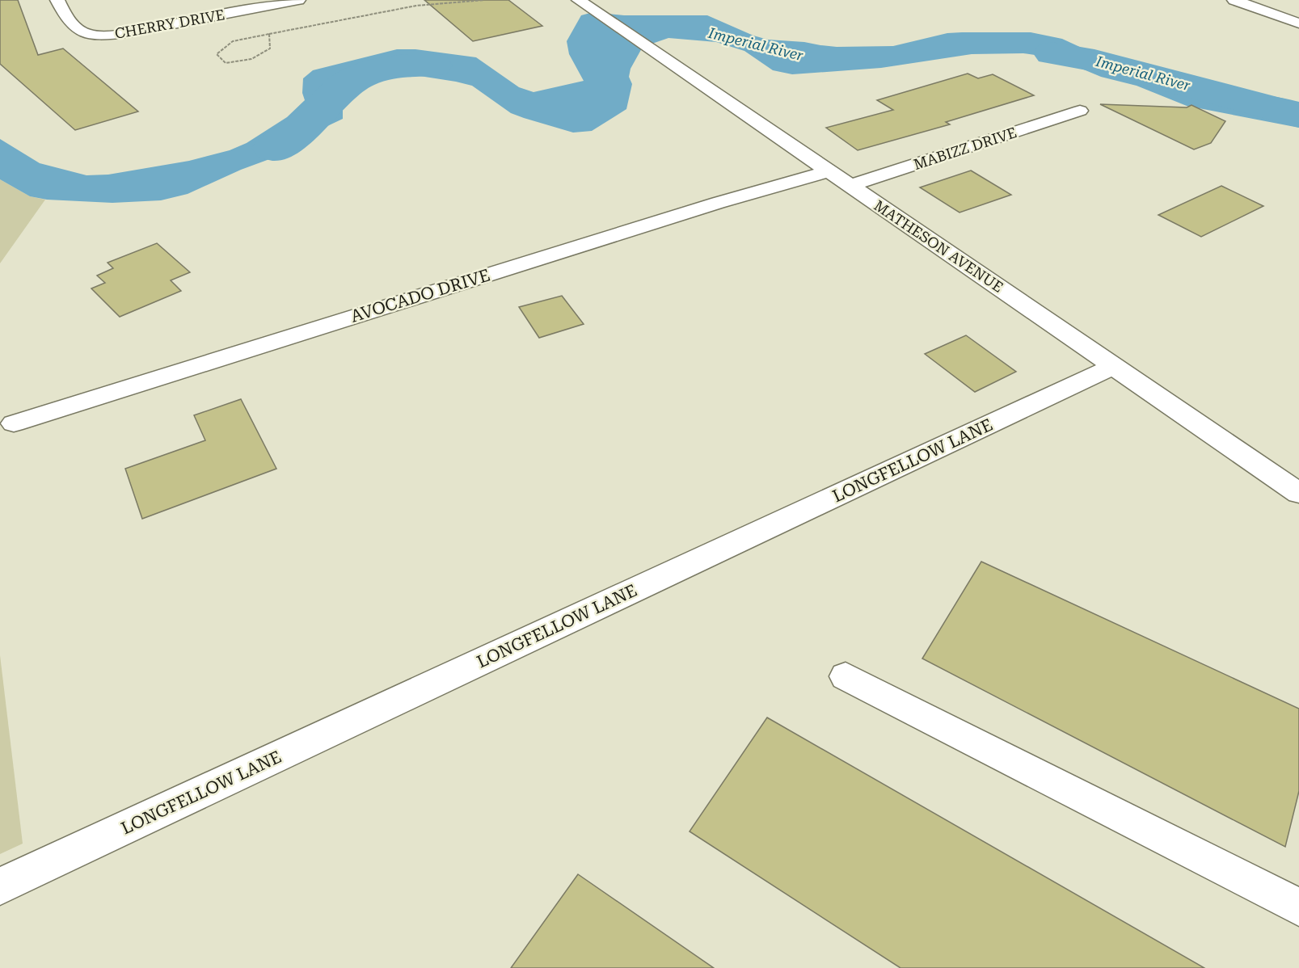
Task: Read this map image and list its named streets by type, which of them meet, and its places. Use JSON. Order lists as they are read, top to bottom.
{
  "streets": {
    "street": [
      "CHERRY DRIVE",
      "MABIZZ DRIVE",
      "MATHESON AVENUE",
      "AVOCADO DRIVE",
      "LONGFELLOW LANE"
    ]
  },
  "crossings": [
    ["MABIZZ DRIVE", "MATHESON AVENUE"],
    ["MATHESON AVENUE", "AVOCADO DRIVE"],
    ["MATHESON AVENUE", "LONGFELLOW LANE"]
  ],
  "water": ["Imperial River"]
}
